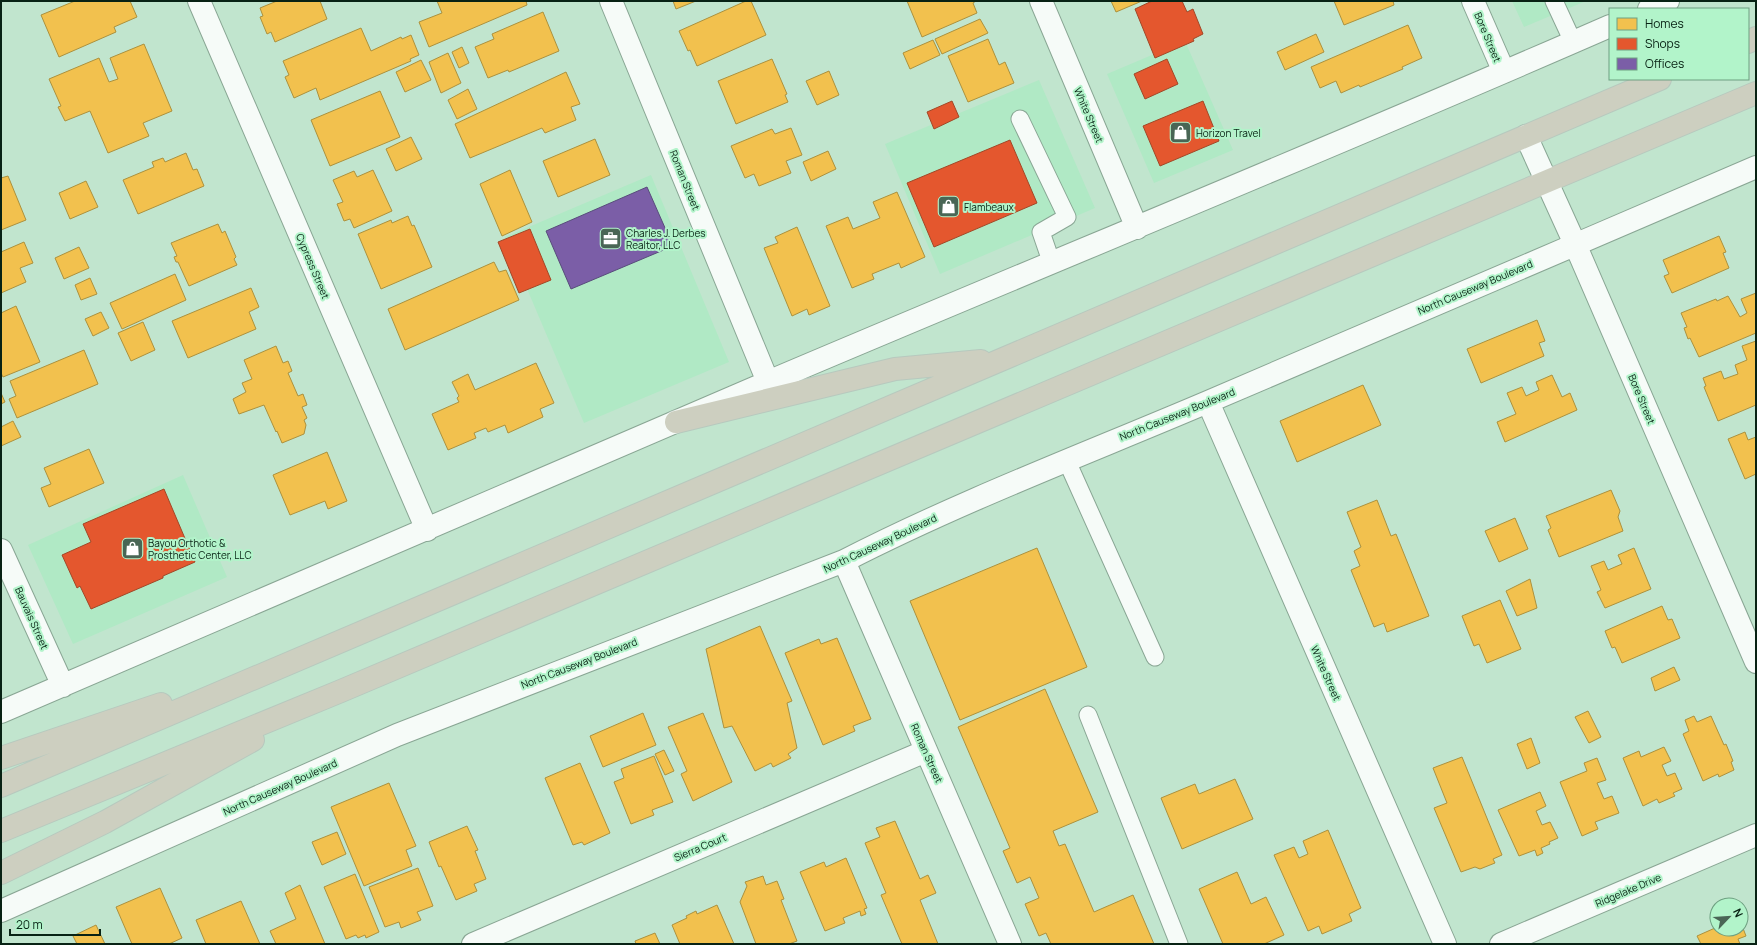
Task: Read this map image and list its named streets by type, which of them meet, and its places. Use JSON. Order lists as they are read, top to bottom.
{
  "streets": {
    "street": [
      "Bore Street",
      "White Street",
      "Roman Street",
      "Cypress Street",
      "North Causeway Boulevard",
      "Bauvais Street",
      "Sierra Court",
      "Ridgelake Drive"
    ]
  },
  "crossings": [
    ["Bore Street", "North Causeway Boulevard"],
    ["White Street", "North Causeway Boulevard"],
    ["Roman Street", "North Causeway Boulevard"],
    ["Roman Street", "Sierra Court"]
  ],
  "places": {
    "shop": ["Horizon Travel", "Flambeaux", "Bayou Orthotic & Prosthetic Center, LLC"],
    "office": ["Charles J. Derbes Realtor, LLC"]
  },
  "legend": ["Homes", "Shops", "Offices"],
  "scale_bar": "20 m",
  "north": "top right"
}
